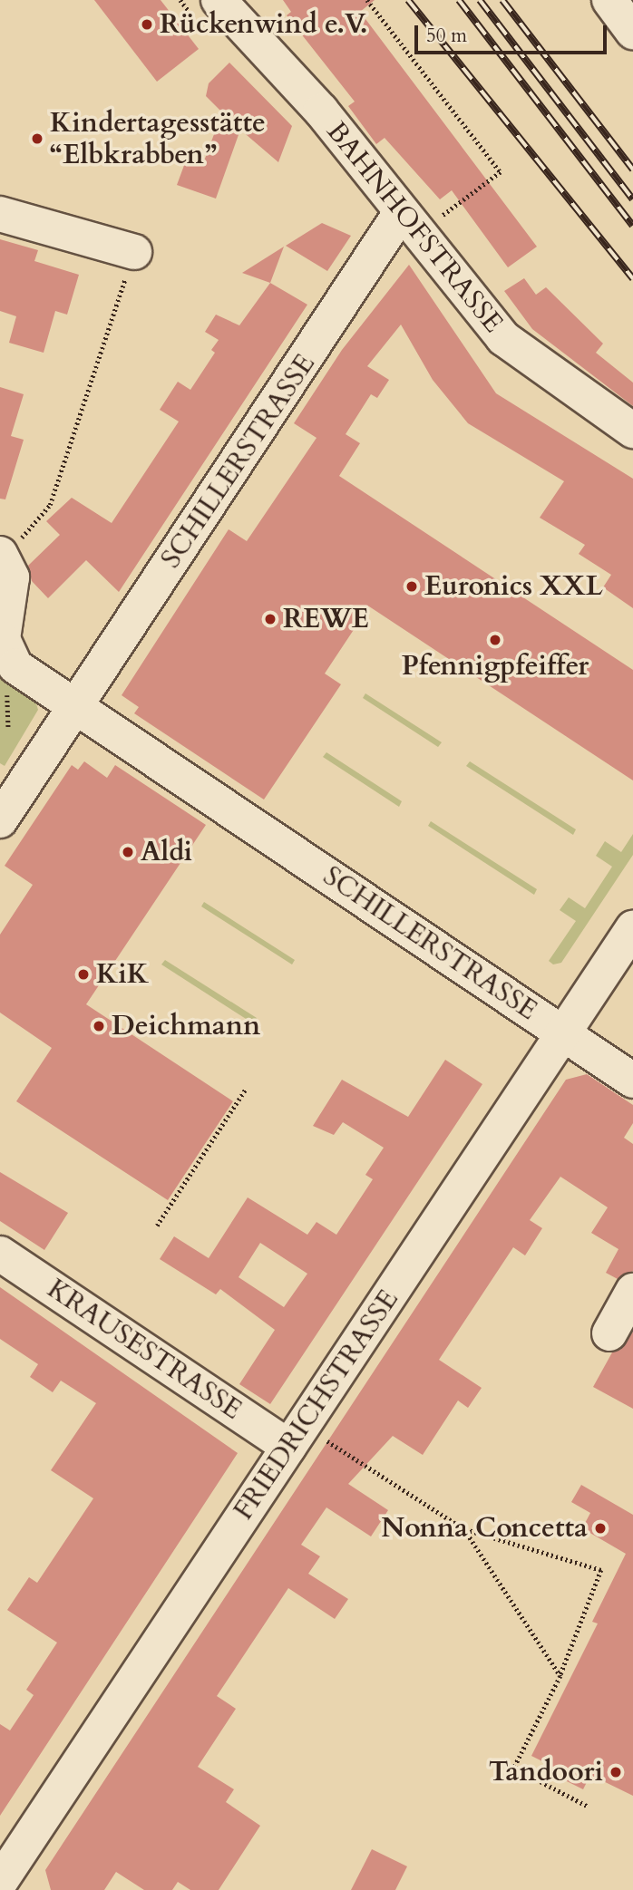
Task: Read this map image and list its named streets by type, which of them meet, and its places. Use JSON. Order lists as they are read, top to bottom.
{
  "streets": {
    "street": [
      "BAHNHOFSTRASSE",
      "SCHILLERSTRASSE",
      "KRAUSESTRASSE",
      "FRIEDRICHSTRASSE"
    ]
  },
  "crossings": [
    ["BAHNHOFSTRASSE", "SCHILLERSTRASSE"],
    ["SCHILLERSTRASSE", "FRIEDRICHSTRASSE"],
    ["KRAUSESTRASSE", "FRIEDRICHSTRASSE"]
  ],
  "places": [
    "Rückenwind e.V.",
    "Kindertagesstätte “Elbkrabben”",
    "Euronics XXL",
    "REWE",
    "Pfennigpfeiffer",
    "Aldi",
    "KiK",
    "Deichmann",
    "Nonna Concetta",
    "Tandoori"
  ],
  "scale_bar": "50 m"
}
